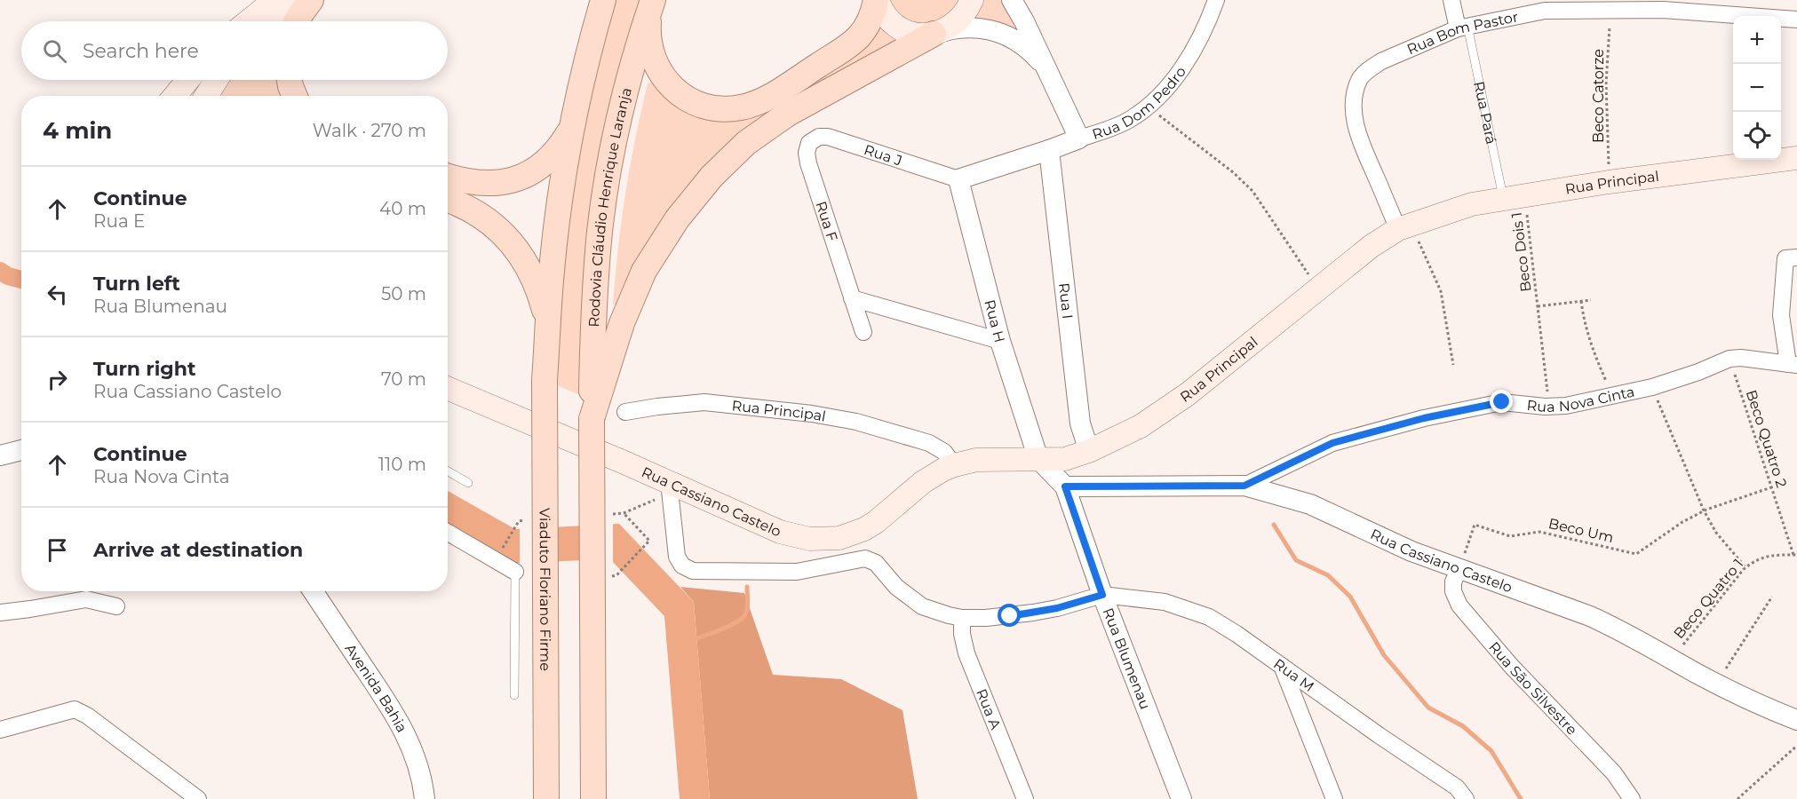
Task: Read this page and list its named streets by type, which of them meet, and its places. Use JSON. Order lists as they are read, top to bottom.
{
  "streets": {
    "main road": [
      "Rua Principal",
      "Rodovia Cláudio Henrique Laranja",
      "Rua Cassiano Castelo",
      "Viaduto Floriano Firme"
    ],
    "street": [
      "Rua Bom Pastor",
      "Rua Dom Pedro",
      "Rua Pará",
      "Rua J",
      "Rua F",
      "Rua I",
      "Rua H",
      "Rua Nova Cinta",
      "Rua Blumenau",
      "Rua M",
      "Avenida Bahia",
      "Rua São Silvestre",
      "Rua A"
    ],
    "path": [
      "Beco Catorze",
      "Beco Dois 1",
      "Beco Quatro 2",
      "Beco Um",
      "Beco Quatro 1"
    ]
  },
  "crossings": [
    ["Rua Bom Pastor", "Beco Catorze"],
    ["Rua Bom Pastor", "Rua Pará"],
    ["Rua Bom Pastor", "Rua Principal"],
    ["Beco Catorze", "Rua Principal"],
    ["Rua Dom Pedro", "Rua J"],
    ["Rua Dom Pedro", "Rua I"],
    ["Rua Dom Pedro", "Rua H"],
    ["Rua Pará", "Rua Principal"],
    ["Rua Pará", "Beco Dois 1"],
    ["Rua J", "Rua F"],
    ["Rua J", "Rua H"],
    ["Rua Principal", "Beco Dois 1"],
    ["Rua Principal", "Rua I"],
    ["Rua Principal", "Rua H"],
    ["Rua Principal", "Rua Cassiano Castelo"],
    ["Beco Dois 1", "Rua Nova Cinta"],
    ["Rua Nova Cinta", "Beco Quatro 2"],
    ["Rua Nova Cinta", "Rua Cassiano Castelo"],
    ["Beco Quatro 2", "Beco Quatro 1"],
    ["Rua Cassiano Castelo", "Beco Um"],
    ["Rua Cassiano Castelo", "Beco Quatro 1"],
    ["Rua Cassiano Castelo", "Rua Blumenau"],
    ["Rua Cassiano Castelo", "Rua São Silvestre"],
    ["Beco Um", "Rua São Silvestre"],
    ["Rua Blumenau", "Rua M"]
  ],
  "page": {
    "map_buttons": ["+", "−"],
    "search": "Search here",
    "heading": ["4 min", "Walk · 270 m"],
    "list": [
      ["Continue", "Rua E", "40 m"],
      ["Turn left", "Rua Blumenau", "50 m"],
      ["Turn right", "Rua Cassiano Castelo", "70 m"],
      ["Continue", "Rua Nova Cinta", "110 m"],
      "Arrive at destination"
    ]
  }
}
